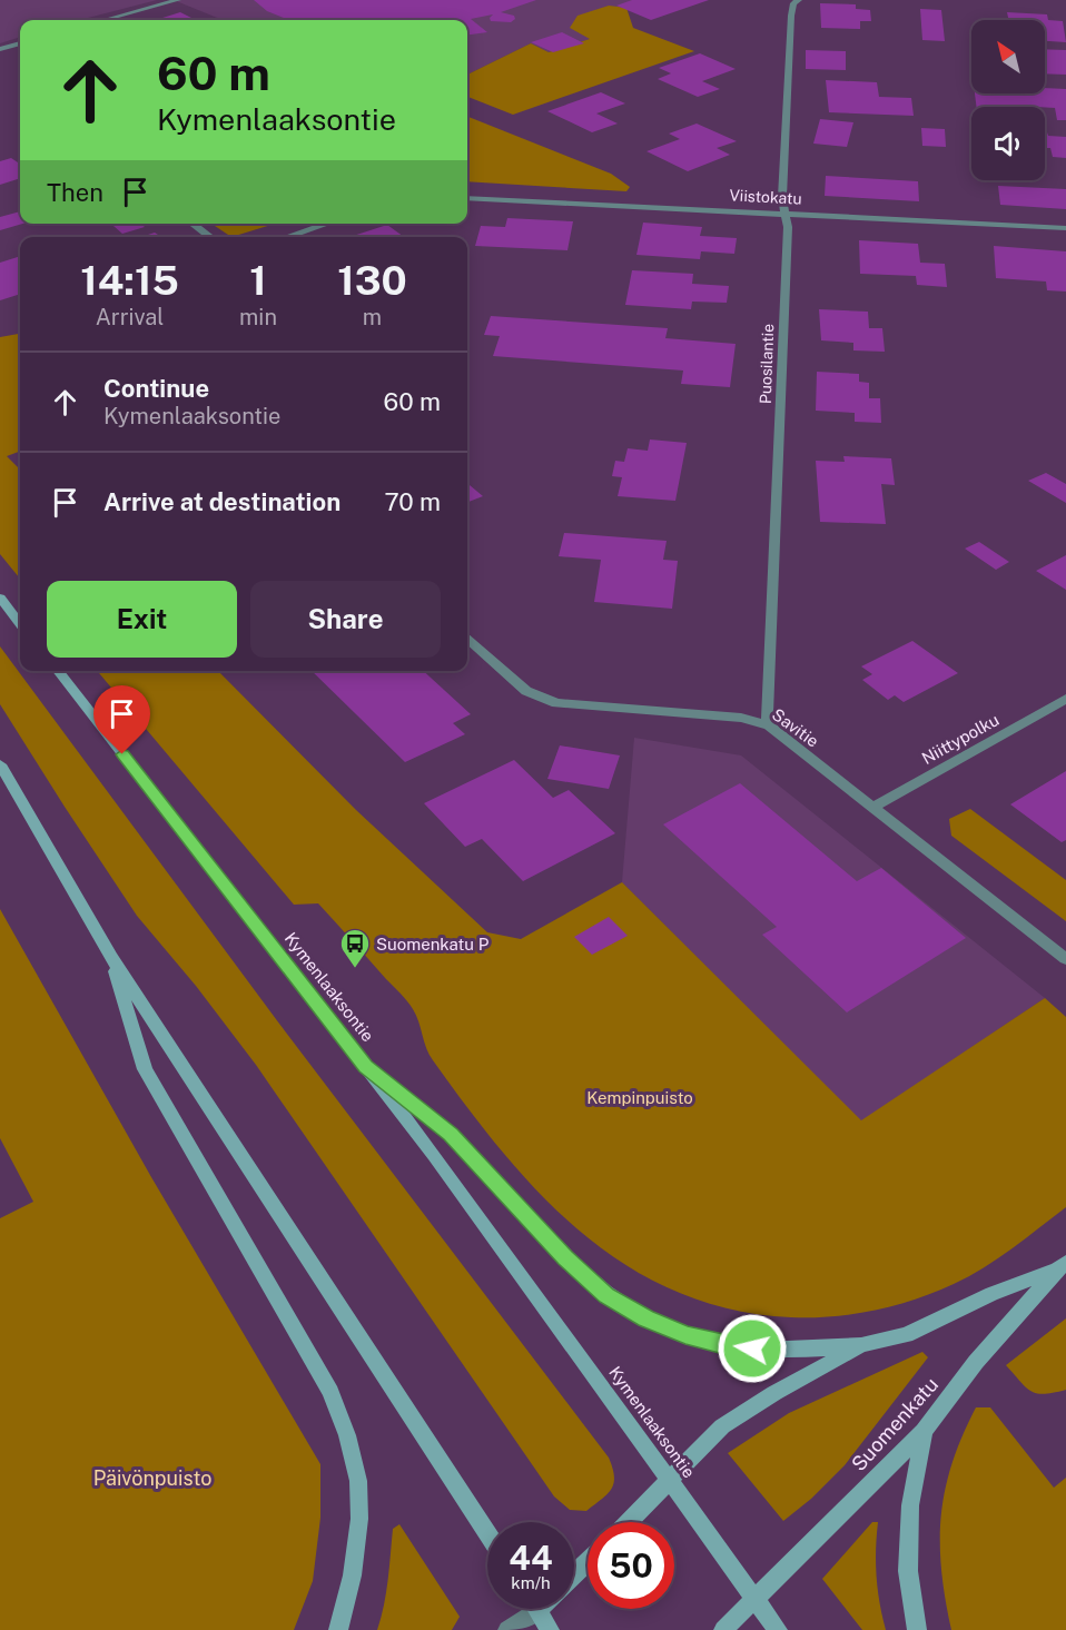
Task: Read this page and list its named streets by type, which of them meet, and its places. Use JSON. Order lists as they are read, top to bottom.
{
  "streets": {
    "main road": ["Kymenlaaksontie", "Suomenkatu"],
    "street": [
      "Viistokatu",
      "Puosilantie",
      "Savitie",
      "Niittypolku"
    ]
  },
  "crossings": [
    ["Viistokatu", "Puosilantie"],
    ["Puosilantie", "Savitie"],
    ["Savitie", "Niittypolku"],
    ["Kymenlaaksontie", "Suomenkatu"]
  ],
  "parks": ["Kempinpuisto", "Päivönpuisto"],
  "places": {
    "bus stop": ["Suomenkatu P"]
  },
  "north": "top left",
  "page": {
    "turn": ["60 m", "Kymenlaaksontie"],
    "then": "Then",
    "eta": [
      "14:15",
      "Arrival",
      "1",
      "min",
      "130",
      "m"
    ],
    "list": [
      {
        "name": "Continue",
        "note": "Kymenlaaksontie",
        "value": "60 m"
      },
      {
        "name": "Arrive at destination",
        "value": "70 m"
      }
    ],
    "buttons": ["Exit", "Share"],
    "speed": "44 km/h",
    "limit": "50"
  }
}
